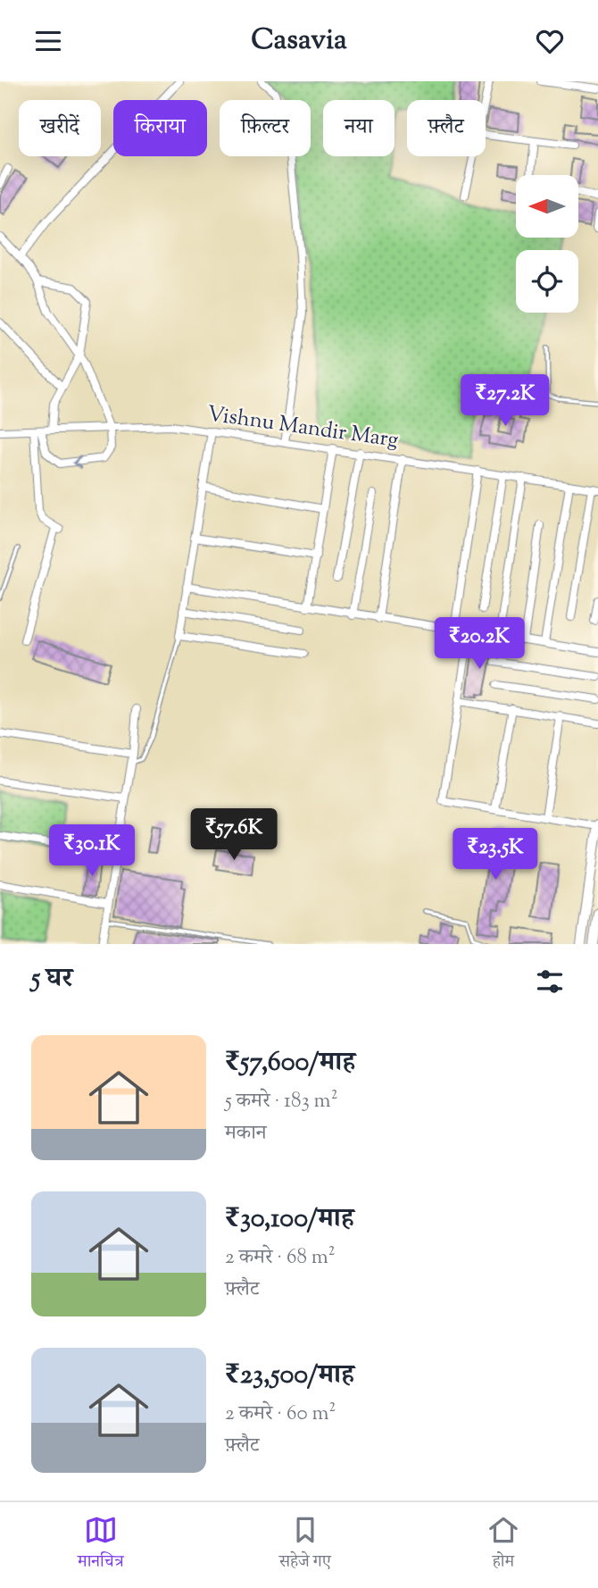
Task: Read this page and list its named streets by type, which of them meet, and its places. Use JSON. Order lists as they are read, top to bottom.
{
  "streets": {
    "street": ["Vishnu Mandir Marg"]
  },
  "north": "left",
  "page": {
    "header": "Casavia",
    "chip": [
      "खरीदें",
      "किराया",
      "फ़िल्टर",
      "नया",
      "फ़्लैट"
    ],
    "price": [
      "₹27.2K",
      "₹20.2K",
      "₹57.6K",
      "₹30.1K",
      "₹23.5K"
    ],
    "heading": "5 घर",
    "list": [
      {
        "name": "₹57,600/माह",
        "note": "5 कमरे · 183 m² · मकान"
      },
      {
        "name": "₹30,100/माह",
        "note": "2 कमरे · 68 m² · फ़्लैट"
      },
      {
        "name": "₹23,500/माह",
        "note": "2 कमरे · 60 m² · फ़्लैट"
      }
    ],
    "tabs": ["मानचित्र", "सहेजे गए", "होम"]
  }
}
